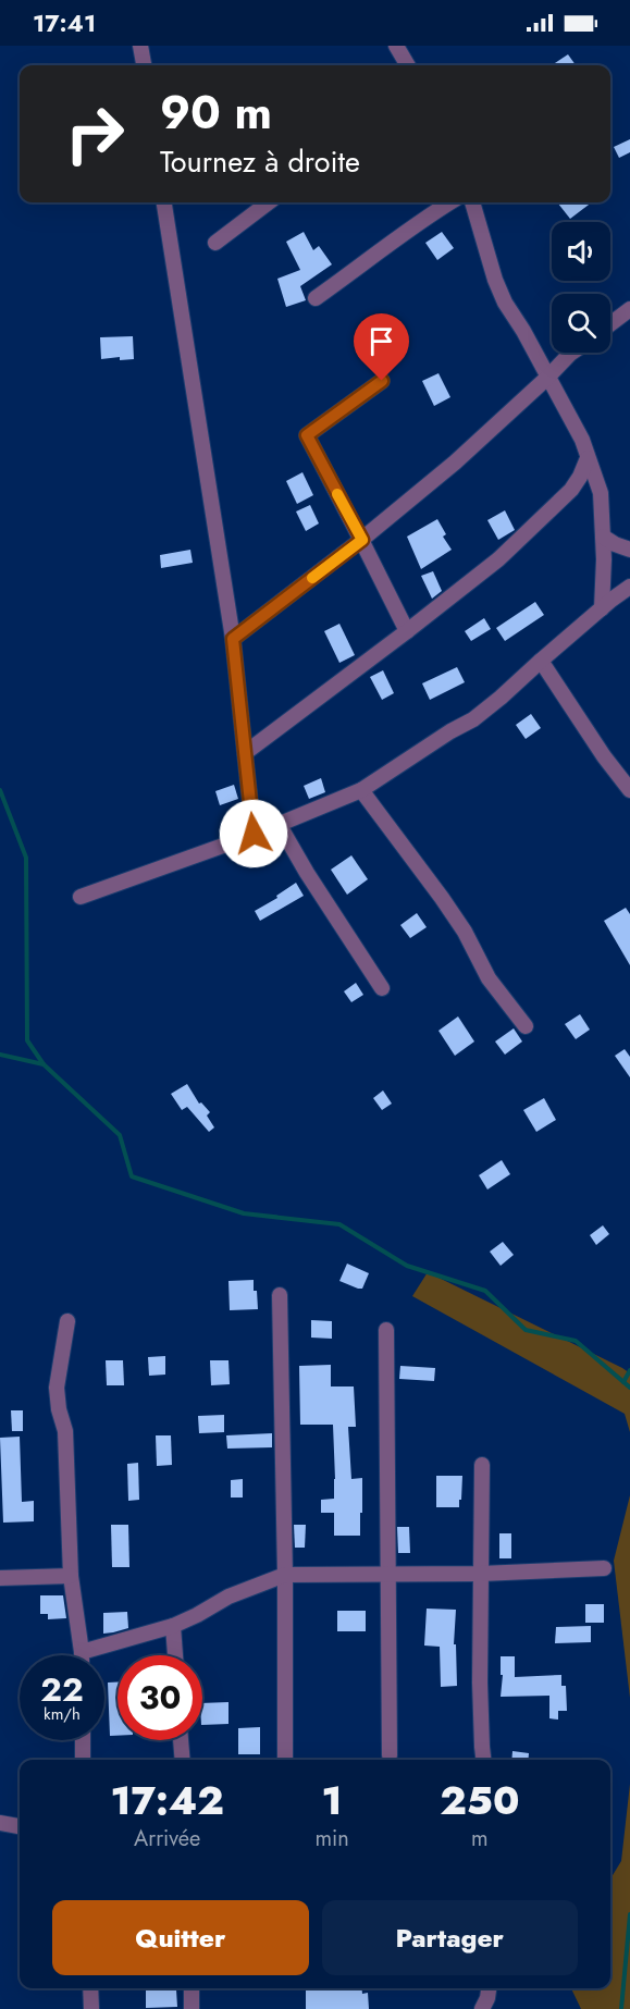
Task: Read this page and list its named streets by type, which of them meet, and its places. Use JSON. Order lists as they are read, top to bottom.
{
  "page": {
    "status": "17:41",
    "turn": ["90 m", "Tournez à droite"],
    "speed": "22 km/h",
    "limit": "30",
    "eta": [
      "17:42",
      "Arrivée",
      "1",
      "min",
      "250",
      "m"
    ],
    "buttons": ["Quitter", "Partager"]
  }
}
